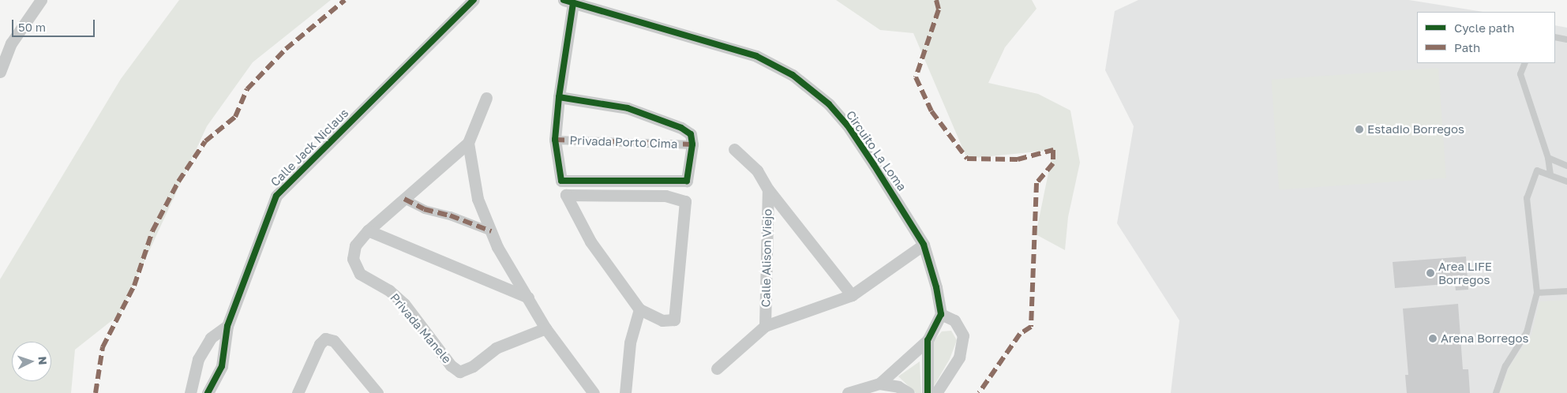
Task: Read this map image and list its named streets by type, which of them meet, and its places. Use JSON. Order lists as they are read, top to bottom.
{
  "streets": {
    "street": [
      "Privada Porto Cima",
      "Calle Jack Niclaus",
      "Circuito La Loma",
      "Calle Alison Viejo",
      "Privada Manele"
    ]
  },
  "crossings": [
    ["Privada Porto Cima", "Circuito La Loma"],
    ["Circuito La Loma", "Calle Alison Viejo"]
  ],
  "places": ["Estadio Borregos", "Area LIFE Borregos", "Arena Borregos"],
  "legend": ["Cycle path", "Path"],
  "scale_bar": "50 m",
  "north": "right"
}
